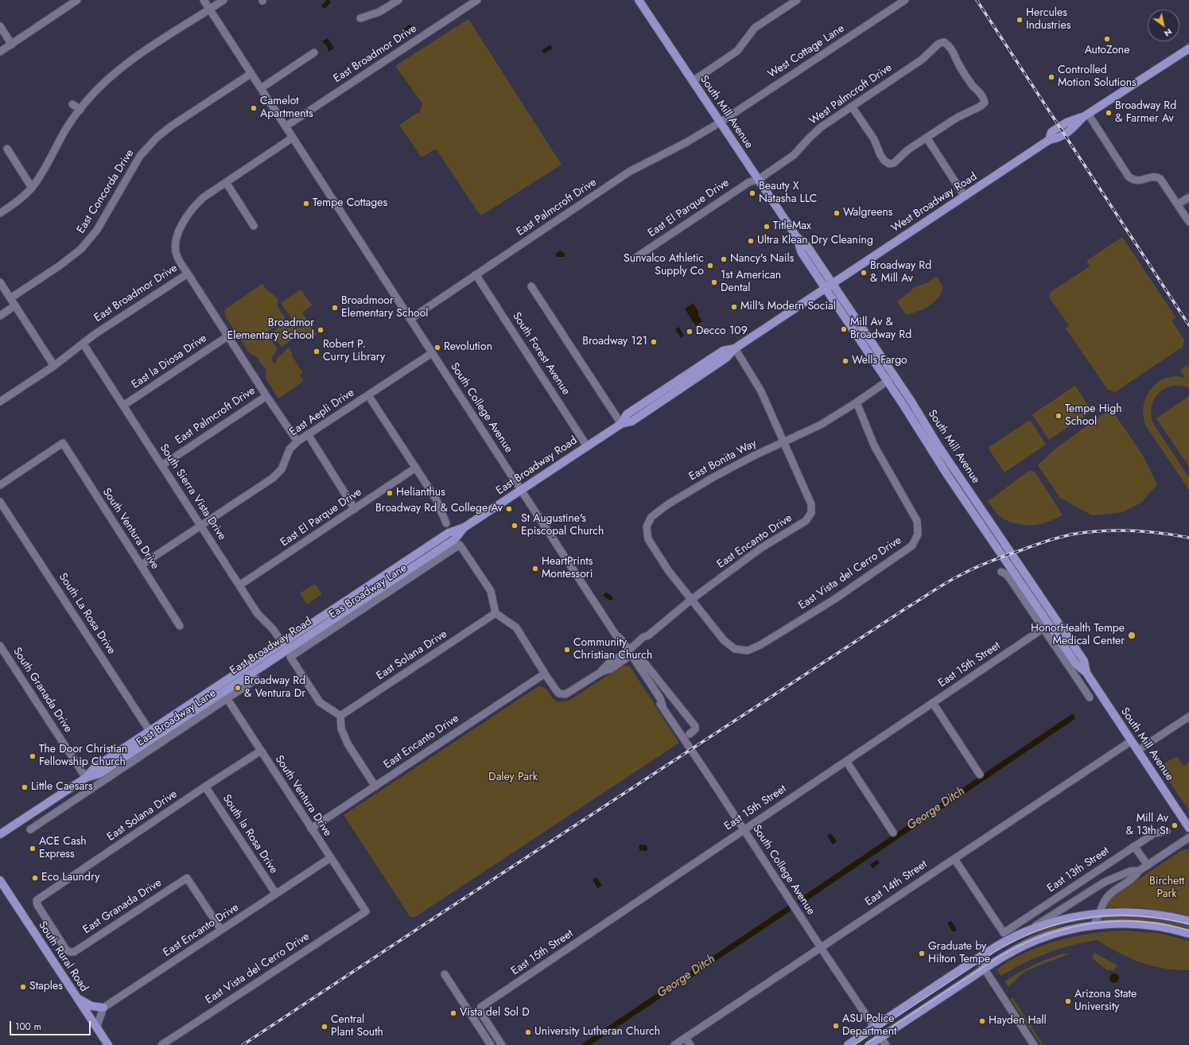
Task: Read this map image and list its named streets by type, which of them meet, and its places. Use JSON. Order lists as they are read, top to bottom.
{
  "streets": {
    "main road": [
      "South Mill Avenue",
      "West Broadway Road",
      "East Broadway Road",
      "South Rural Road"
    ],
    "street": [
      "West Cottage Lane",
      "East Broadmor Drive",
      "West Palmcroft Drive",
      "East Concorda Drive",
      "East Palmcroft Drive",
      "East El Parque Drive",
      "South Forest Avenue",
      "East la Diosa Drive",
      "South College Avenue",
      "East Aepli Drive",
      "East Bonita Way",
      "South Sierra Vista Drive",
      "South Ventura Drive",
      "East Encanto Drive",
      "East Vista del Cerro Drive",
      "Eas Broadway Lane",
      "South La Rosa Drive",
      "East Solana Drive",
      "East 15th Street",
      "South Granada Drive",
      "East Broadway Lane",
      "South la Rosa Drive",
      "East 13th Street",
      "East 14th Street",
      "East Granada Drive"
    ]
  },
  "crossings": [
    ["West Cottage Lane", "South Mill Avenue"],
    ["West Cottage Lane", "East Palmcroft Drive"],
    ["East Broadmor Drive", "South College Avenue"],
    ["East Broadmor Drive", "South Sierra Vista Drive"],
    ["West Palmcroft Drive", "South Mill Avenue"],
    ["West Palmcroft Drive", "East El Parque Drive"],
    ["South Mill Avenue", "West Broadway Road"],
    ["South Mill Avenue", "East Palmcroft Drive"],
    ["South Mill Avenue", "East El Parque Drive"],
    ["South Mill Avenue", "East Bonita Way"],
    ["South Mill Avenue", "East Broadway Road"],
    ["South Mill Avenue", "East 14th Street"],
    ["East Concorda Drive", "South College Avenue"],
    ["West Broadway Road", "East Broadway Road"],
    ["East Palmcroft Drive", "South Forest Avenue"],
    ["East Palmcroft Drive", "South College Avenue"],
    ["East Palmcroft Drive", "South Sierra Vista Drive"],
    ["East El Parque Drive", "South Sierra Vista Drive"],
    ["South Forest Avenue", "East Broadway Road"],
    ["East la Diosa Drive", "South Sierra Vista Drive"],
    ["South College Avenue", "East Aepli Drive"],
    ["South College Avenue", "East Broadway Road"],
    ["South College Avenue", "East Encanto Drive"],
    ["South College Avenue", "East 15th Street"],
    ["South College Avenue", "East 14th Street"],
    ["East Aepli Drive", "South Sierra Vista Drive"],
    ["East Aepli Drive", "South Ventura Drive"],
    ["East Bonita Way", "East Encanto Drive"],
    ["East Bonita Way", "East Vista del Cerro Drive"],
    ["East Broadway Road", "South Sierra Vista Drive"],
    ["East Broadway Road", "South Ventura Drive"],
    ["East Broadway Road", "East Encanto Drive"],
    ["East Broadway Road", "Eas Broadway Lane"],
    ["East Broadway Road", "South La Rosa Drive"],
    ["East Broadway Road", "South Granada Drive"],
    ["East Broadway Road", "East Broadway Lane"],
    ["South Sierra Vista Drive", "Eas Broadway Lane"],
    ["South Sierra Vista Drive", "East Solana Drive"],
    ["South Ventura Drive", "East Encanto Drive"],
    ["South Ventura Drive", "East Vista del Cerro Drive"],
    ["South Ventura Drive", "East Solana Drive"],
    ["South Ventura Drive", "East Broadway Lane"],
    ["East Encanto Drive", "East Vista del Cerro Drive"],
    ["East Encanto Drive", "South la Rosa Drive"],
    ["East Encanto Drive", "East Granada Drive"],
    ["Eas Broadway Lane", "East Solana Drive"],
    ["East Solana Drive", "South la Rosa Drive"],
    ["East Solana Drive", "East Granada Drive"],
    ["East 13th Street", "East 14th Street"]
  ],
  "water": ["George Ditch"],
  "parks": ["Daley Park", "Birchett Park"],
  "places": [
    "Hercules Industries",
    "AutoZone",
    "Controlled Motion Solutions",
    "Camelot Apartments",
    "Broadway Rd & Farmer Av",
    "Beauty X Natasha LLC",
    "Tempe Cottages",
    "Walgreens",
    "TitleMax",
    "Ultra Klean Dry Cleaning",
    "Nancy's Nails",
    "Sunvalco Athletic Supply Co",
    "Broadway Rd & Mill Av",
    "1st American Dental",
    "Mill's Modern Social",
    "Broadmoor Elementary School",
    "Mill Av & Broadway Rd",
    "Broadmor Elementary School",
    "Decco 109",
    "Broadway 121",
    "Revolution",
    "Robert P. Curry Library",
    "Wells Fargo",
    "Tempe High School",
    "Helianthus",
    "Broadway Rd & College Av",
    "St Augustine's Episcopal Church",
    "HeartPrints Montessori",
    "HonorHealth Tempe Medical Center",
    "Community Christian Church",
    "Broadway Rd & Ventura Dr",
    "The Door Christian Fellowship Church",
    "Little Caesars",
    "Mill Av & 13th St",
    "ACE Cash Express",
    "Eco Laundry",
    "Graduate by Hilton Tempe",
    "Staples",
    "Arizona State University",
    "Vista del Sol D",
    "Hayden Hall",
    "ASU Police Department",
    "Central Plant South",
    "University Lutheran Church"
  ],
  "scale_bar": "100 m",
  "north": "bottom right"
}
